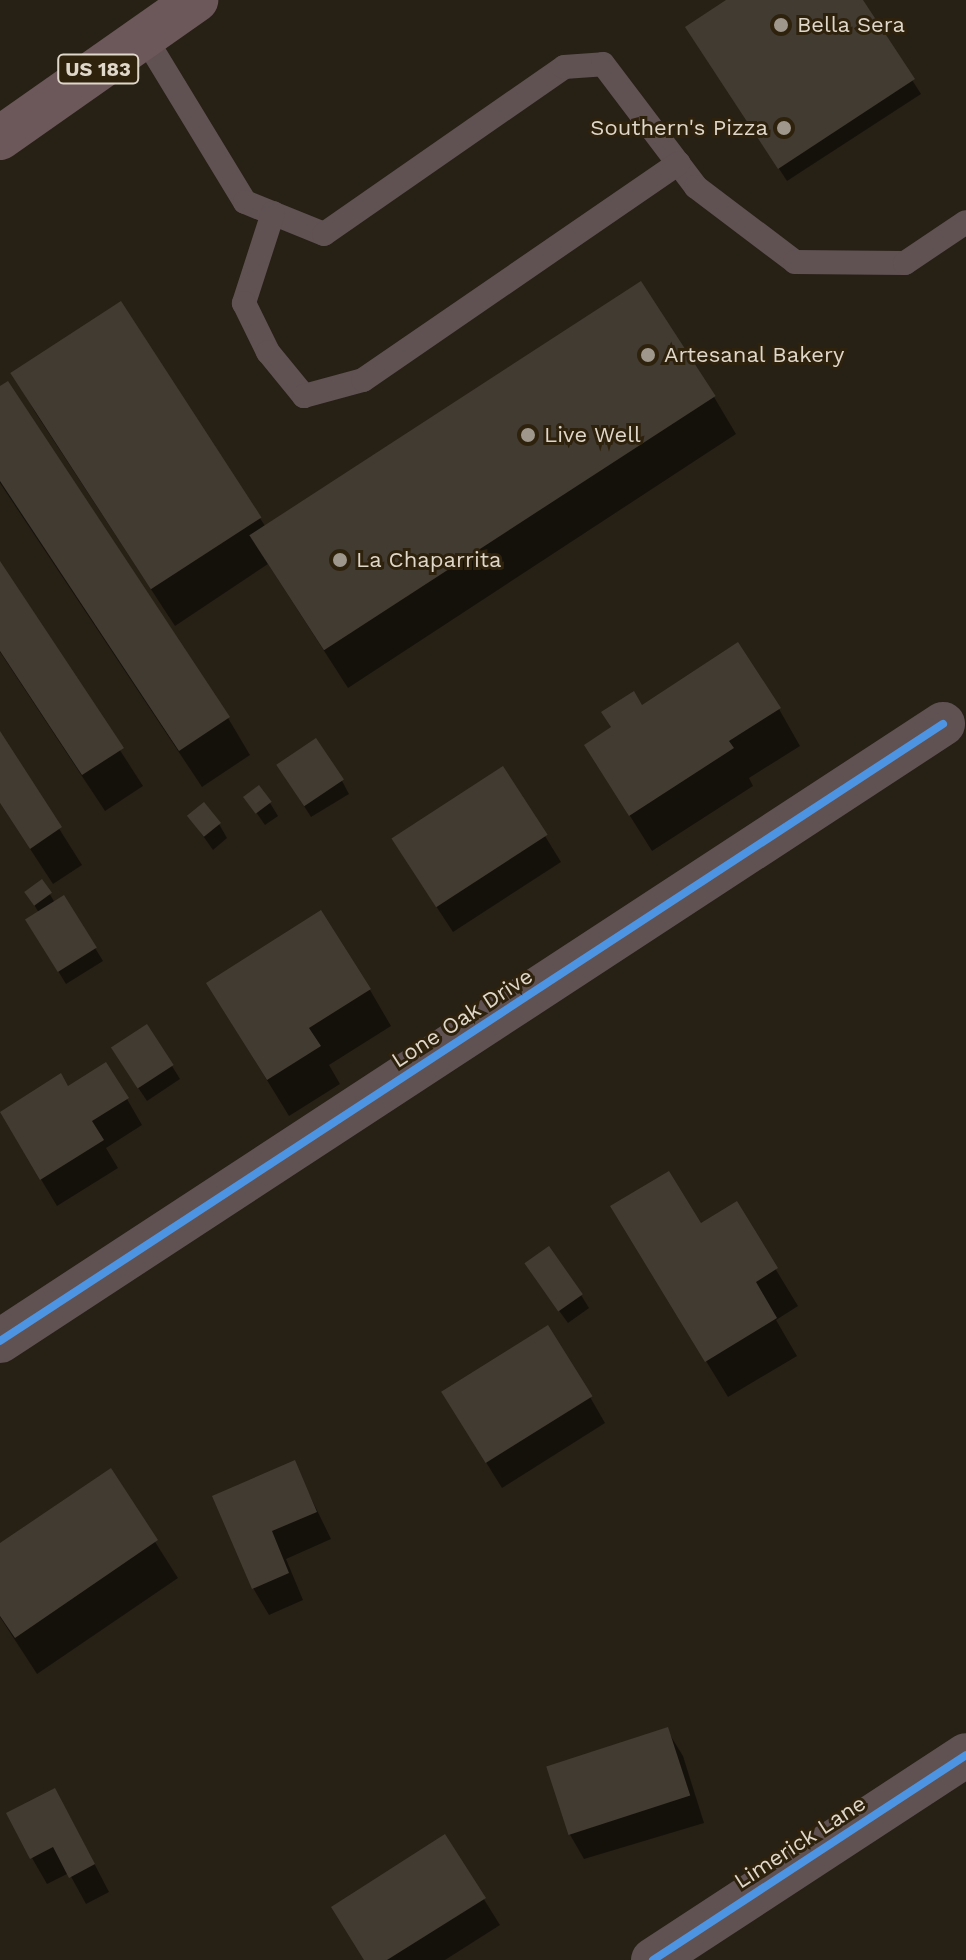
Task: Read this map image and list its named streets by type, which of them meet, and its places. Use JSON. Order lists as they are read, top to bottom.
{
  "streets": {
    "main road": ["US 183"],
    "street": ["Lone Oak Drive", "Limerick Lane"]
  },
  "places": [
    "Bella Sera",
    "Southern's Pizza",
    "Artesanal Bakery",
    "Live Well",
    "La Chaparrita"
  ]
}
